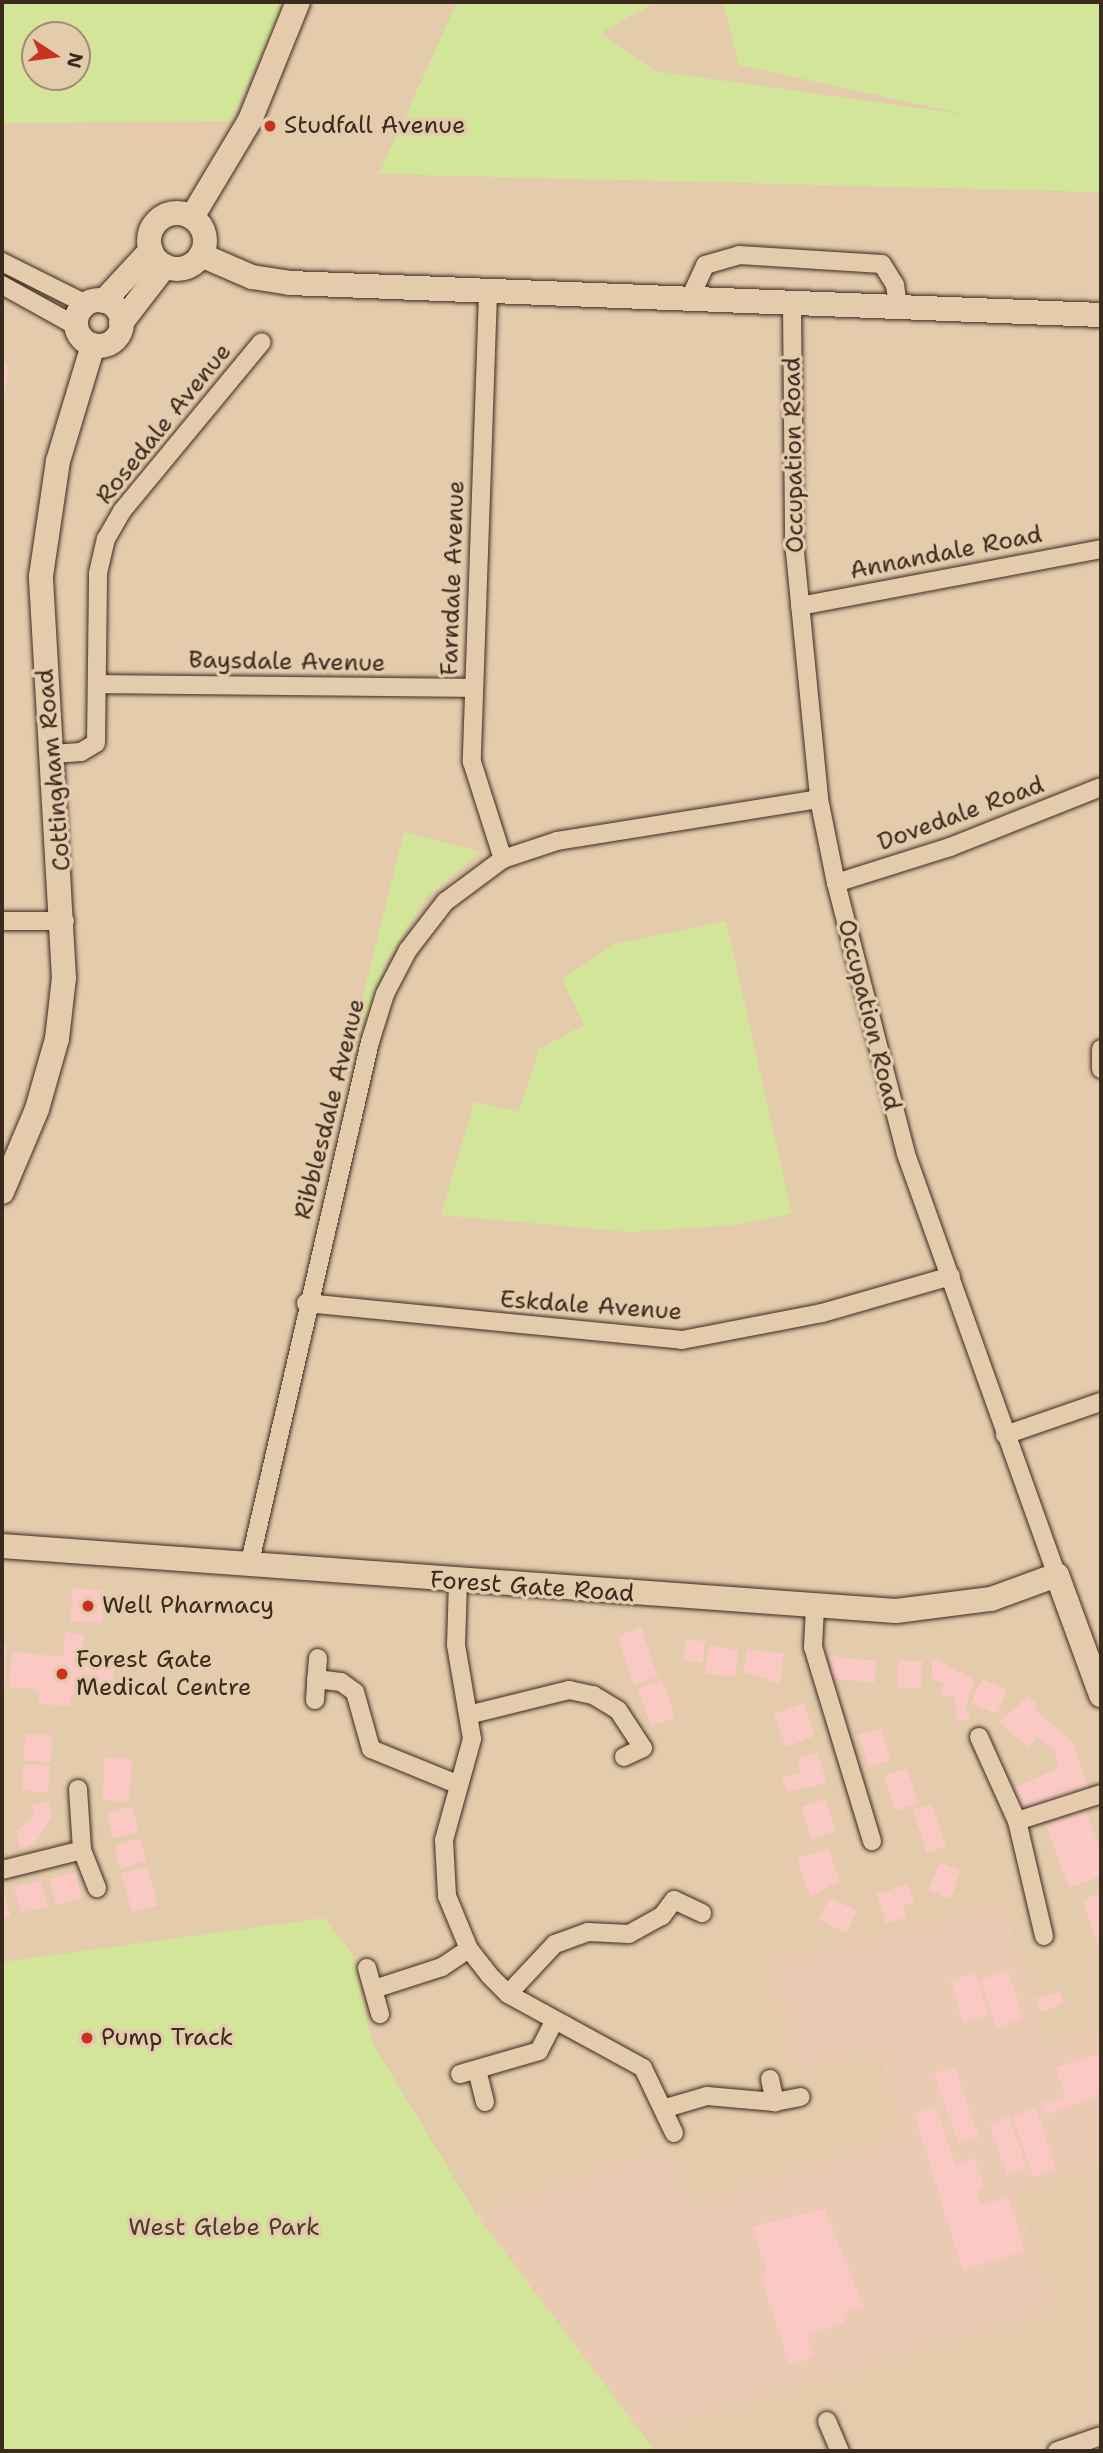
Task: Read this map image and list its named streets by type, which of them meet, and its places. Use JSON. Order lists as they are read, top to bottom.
{
  "streets": {
    "street": [
      "Rosedale Avenue",
      "Occupation Road",
      "Annandale Road",
      "Farndale Avenue",
      "Baysdale Avenue",
      "Cottingham Road",
      "Dovedale Road",
      "Ribblesdale Avenue",
      "Eskdale Avenue",
      "Forest Gate Road"
    ]
  },
  "crossings": [
    ["Rosedale Avenue", "Baysdale Avenue"],
    ["Rosedale Avenue", "Cottingham Road"],
    ["Occupation Road", "Annandale Road"],
    ["Occupation Road", "Dovedale Road"],
    ["Occupation Road", "Ribblesdale Avenue"],
    ["Occupation Road", "Eskdale Avenue"],
    ["Occupation Road", "Forest Gate Road"],
    ["Farndale Avenue", "Baysdale Avenue"],
    ["Farndale Avenue", "Ribblesdale Avenue"],
    ["Ribblesdale Avenue", "Eskdale Avenue"],
    ["Ribblesdale Avenue", "Forest Gate Road"]
  ],
  "parks": ["West Glebe Park"],
  "places": [
    "Studfall Avenue",
    "Well Pharmacy",
    "Forest Gate Medical Centre",
    "Pump Track"
  ],
  "north": "right"
}
